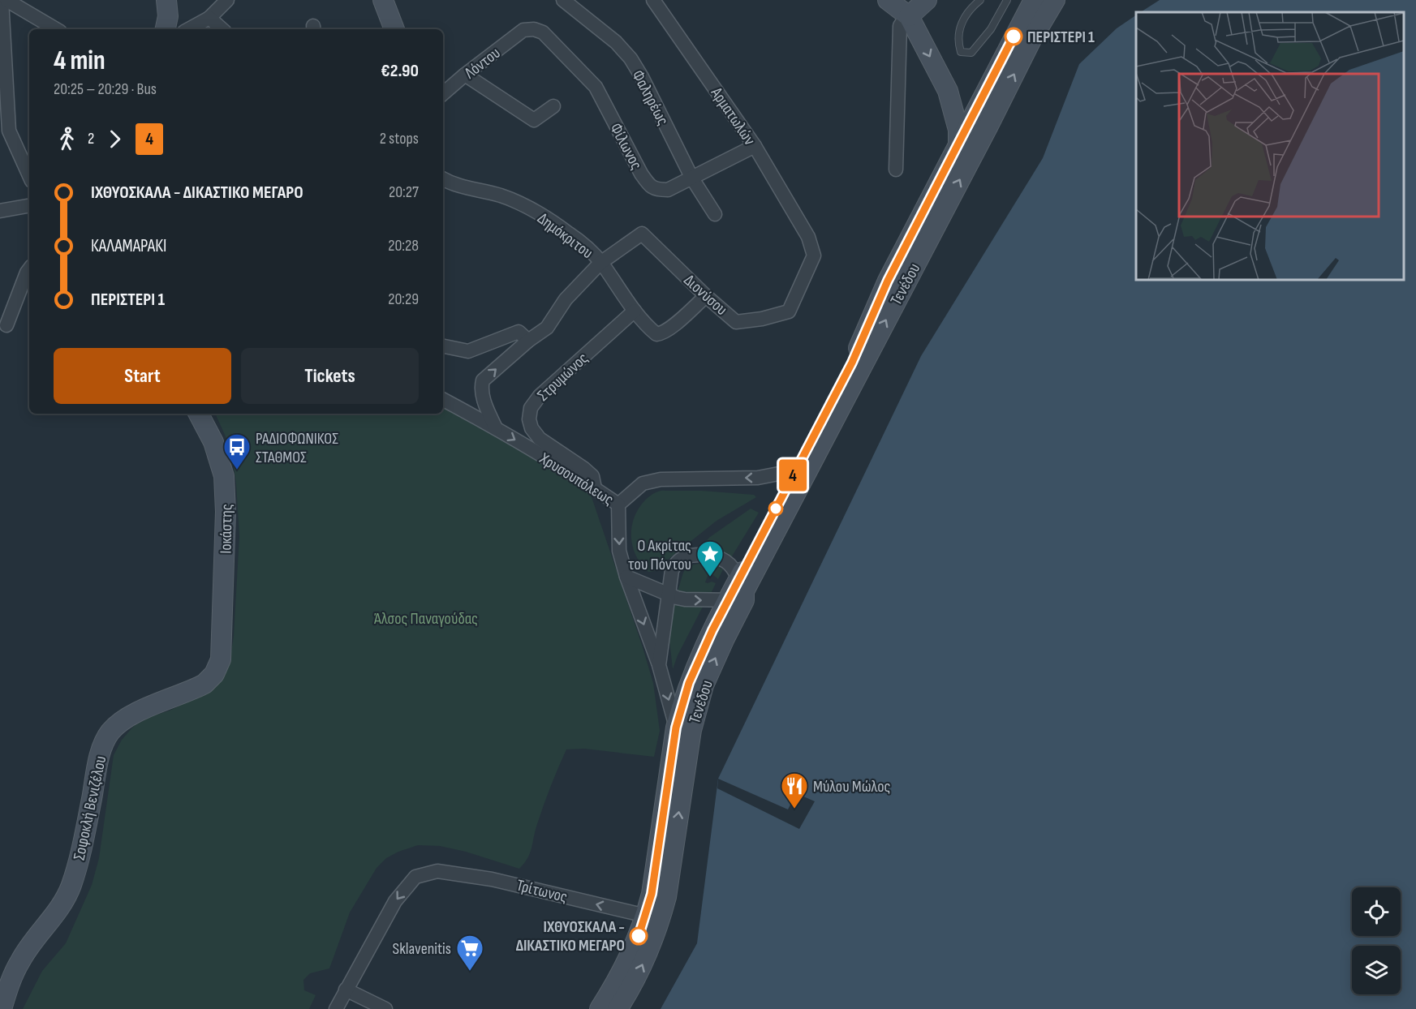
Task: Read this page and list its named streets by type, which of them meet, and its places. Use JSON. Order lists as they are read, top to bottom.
{
  "streets": {
    "main road": ["Τενέδου", "Ιοκάστης", "Σοφοκλή Βενιζέλου"],
    "street": [
      "Λόντου",
      "Φαληρέως",
      "Αρματωλών",
      "Φίλωνος",
      "Δημόκριτου",
      "Διονύσου",
      "Στρυμώνος",
      "Χρυσουπόλεως",
      "Τρίτωνος"
    ]
  },
  "crossings": [
    ["Λόντου", "Φίλωνος"],
    ["Φαληρέως", "Φίλωνος"],
    ["Αρματωλών", "Φίλωνος"],
    ["Αρματωλών", "Διονύσου"],
    ["Δημόκριτου", "Διονύσου"],
    ["Δημόκριτου", "Στρυμώνος"],
    ["Τενέδου", "Χρυσουπόλεως"],
    ["Τενέδου", "Τρίτωνος"],
    ["Στρυμώνος", "Χρυσουπόλεως"],
    ["Ιοκάστης", "Σοφοκλή Βενιζέλου"]
  ],
  "one_way": ["Χρυσουπόλεως", "Τρίτωνος"],
  "parks": ["Άλσος Παναγούδας"],
  "places": {
    "other": ["ΠΕΡΙΣΤΕΡΙ 1", "ΙΧΘΥΟΣΚΑΛΑ - ΔΙΚΑΣΤΙΚΟ ΜΕΓΑΡΟ"],
    "bus stop": ["ΡΑΔΙΟΦΩΝΙΚΟΣ ΣΤΑΘΜΟΣ"],
    "place": ["Ο Ακρίτας του Πόντου"],
    "restaurant": ["Μύλου Μώλος"],
    "supermarket": ["Sklavenitis"]
  },
  "lines": ["bus line 4"],
  "page": {
    "on_map": "4",
    "heading": ["4 min", "20:25 – 20:29 · Bus", "€2.90"],
    "legs": ["2", "4", "2 stops"],
    "list": [
      {
        "name": "ΙΧΘΥΟΣΚΑΛΑ - ΔΙΚΑΣΤΙΚΟ ΜΕΓΑΡΟ",
        "value": "20:27"
      },
      {
        "name": "ΚΑΛΑΜΑΡΑΚΙ",
        "value": "20:28"
      },
      {
        "name": "ΠΕΡΙΣΤΕΡΙ 1",
        "value": "20:29"
      }
    ],
    "buttons": ["Start", "Tickets"]
  }
}
